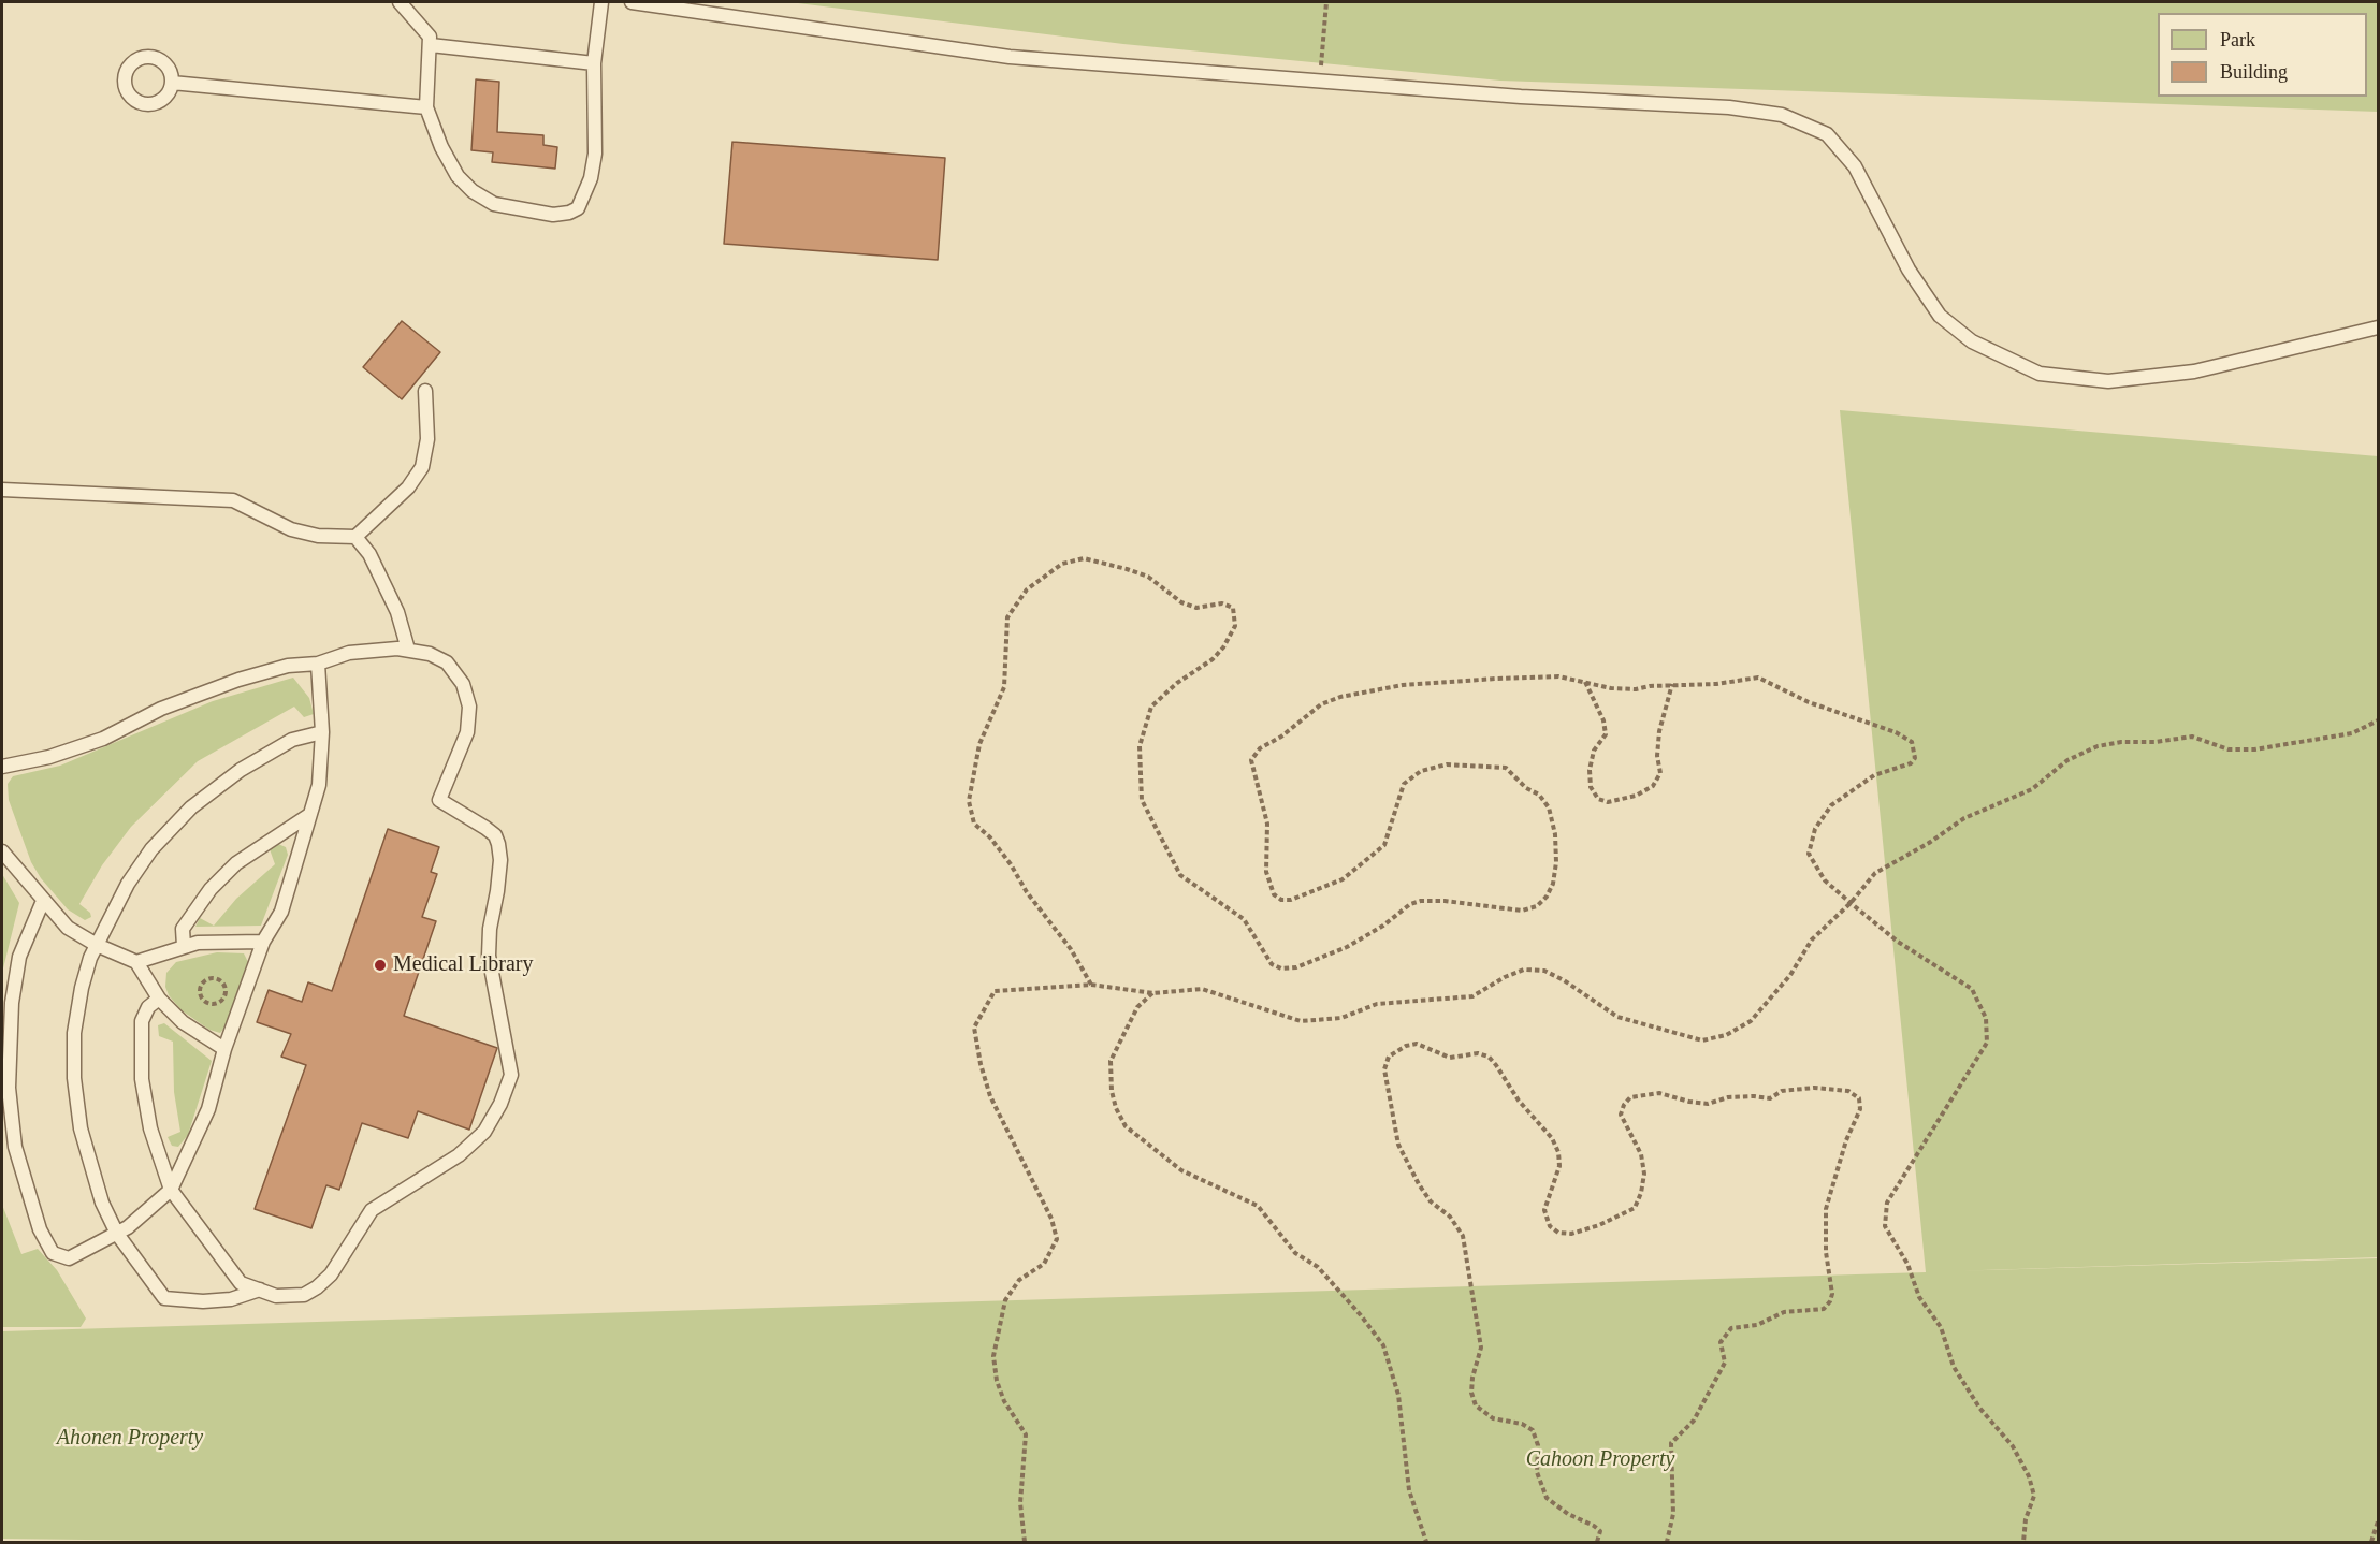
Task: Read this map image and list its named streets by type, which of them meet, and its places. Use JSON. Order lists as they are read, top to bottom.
{
  "parks": ["Ahonen Property", "Cahoon Property"],
  "places": ["Medical Library"],
  "legend": ["Park", "Building"]
}
